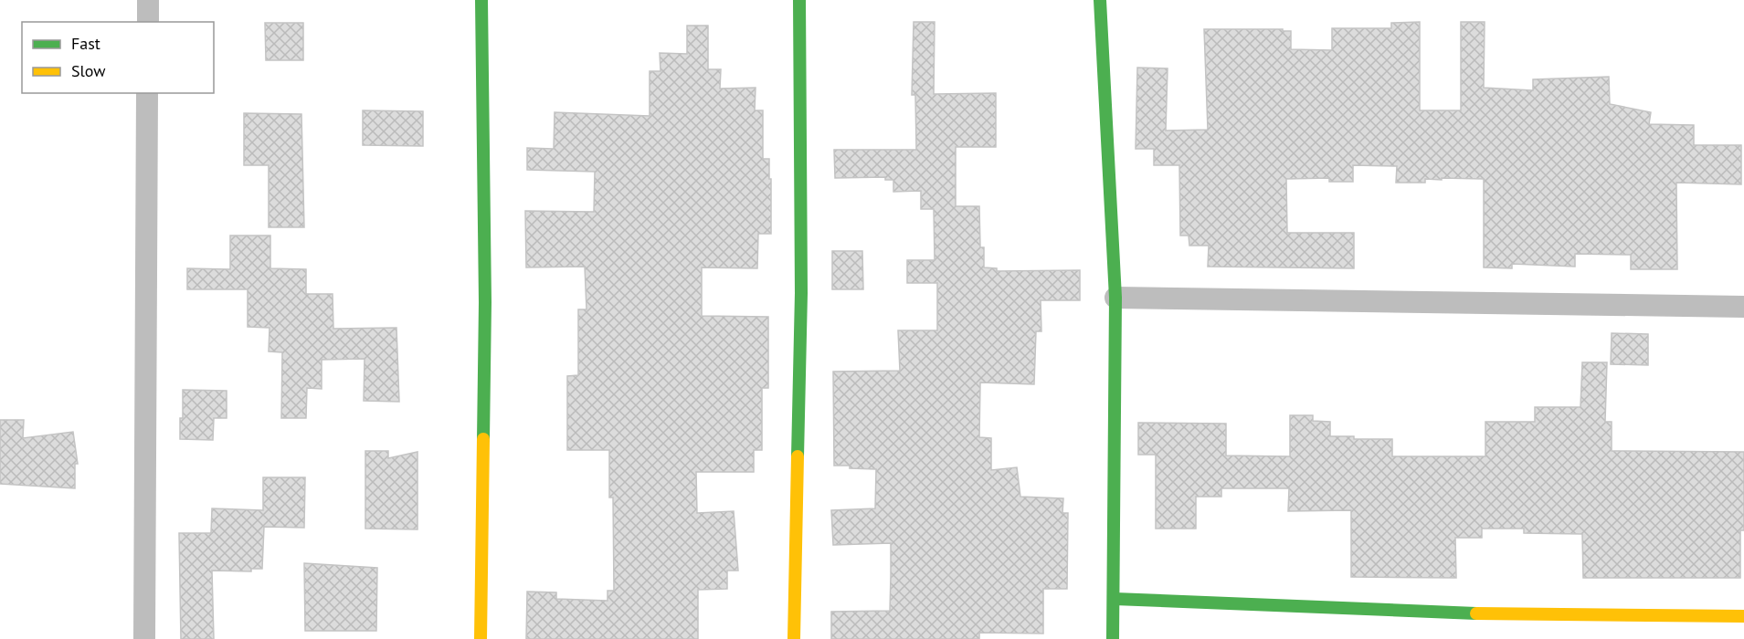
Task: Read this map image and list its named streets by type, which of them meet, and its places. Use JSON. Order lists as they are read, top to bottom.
{
  "legend": ["Fast", "Slow"]
}
